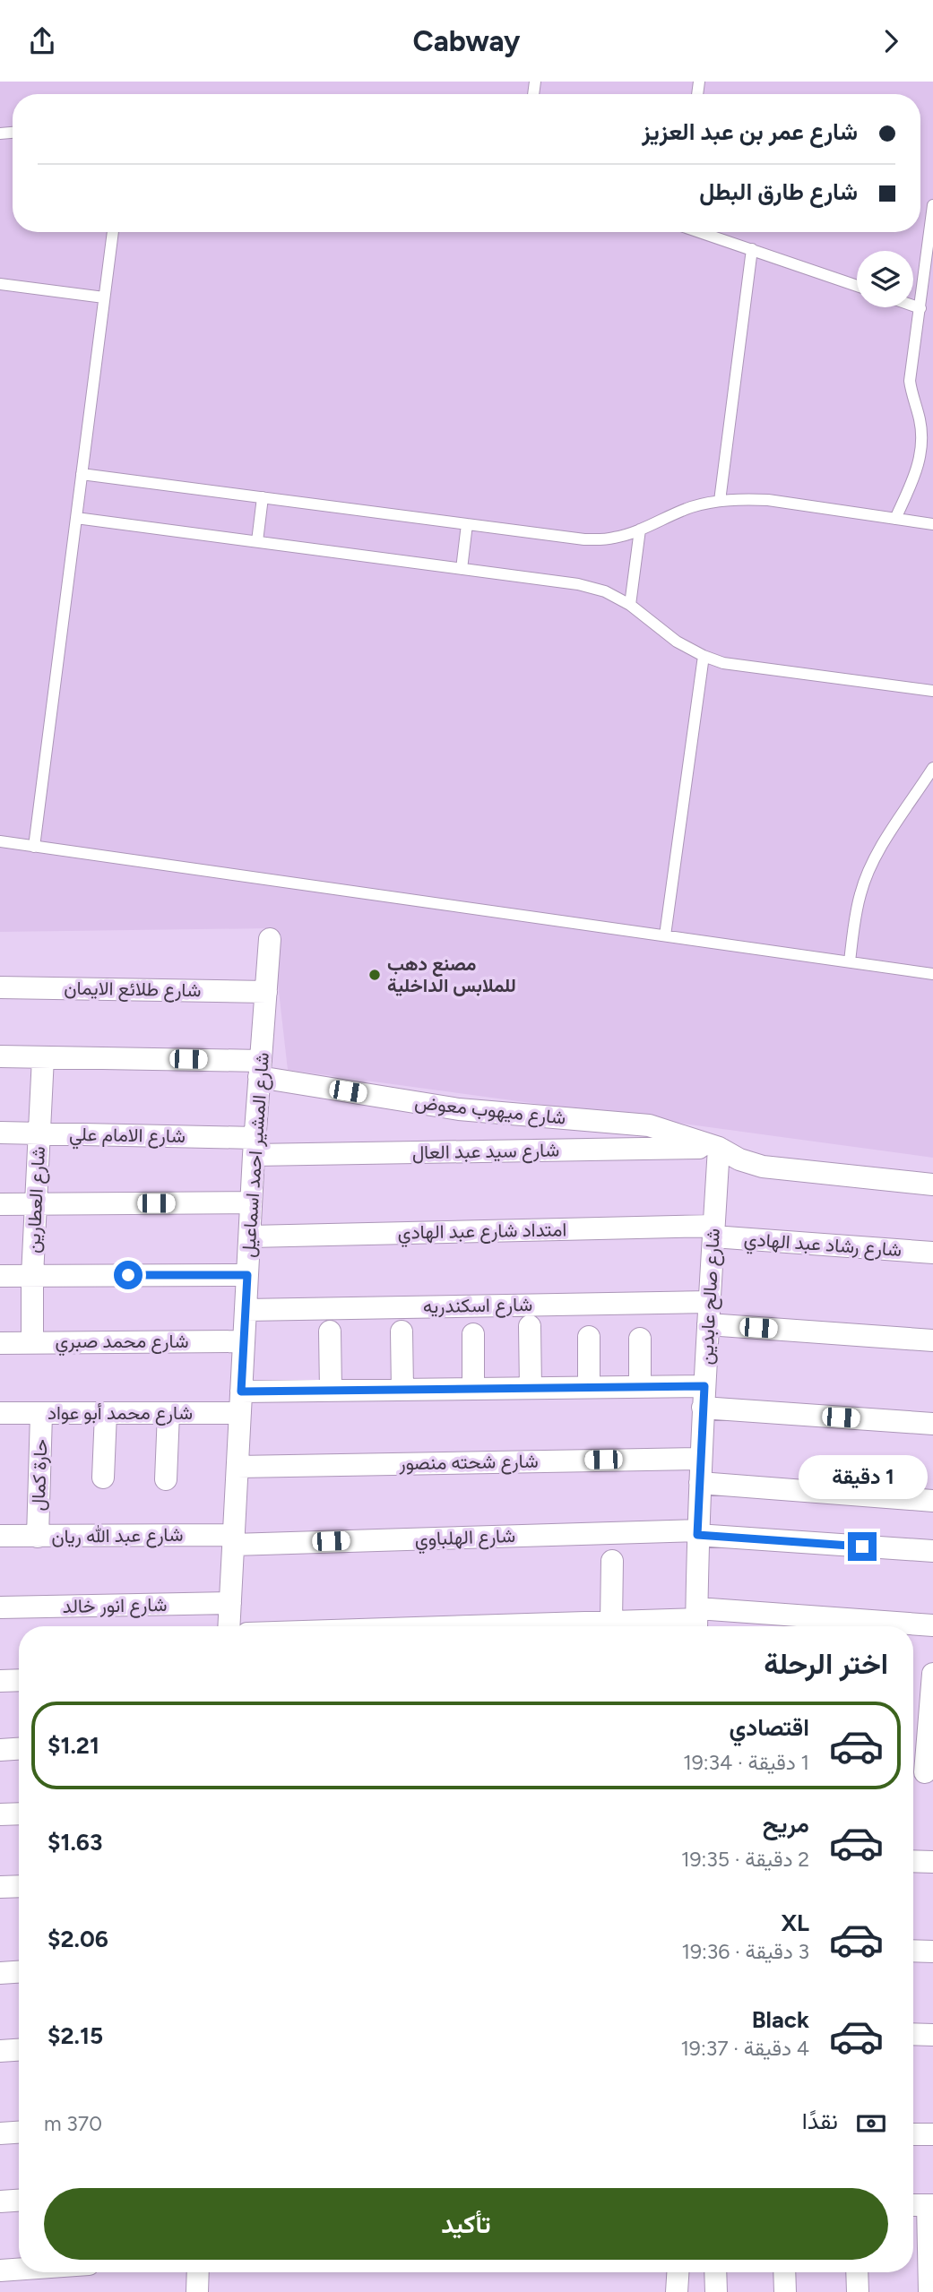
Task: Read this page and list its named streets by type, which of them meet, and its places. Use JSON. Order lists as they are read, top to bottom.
{
  "streets": {
    "street": [
      "شارع طلائع الايمان",
      "شارع ميهوب معوض",
      "شارع الامام علي",
      "شارع سيد عبد العال",
      "شارع المشير احمد اسماعيل",
      "شارع العطارين",
      "امتداد شارع عبد الهادي",
      "شارع رشاد عبد الهادي",
      "شارع صالح عابدين",
      "شارع اسكندريه",
      "شارع محمد صبري",
      "شارع محمد أبو عواد",
      "شارع شحته منصور",
      "حارة كمال",
      "شارع عبد الله ريان",
      "شارع الهلباوي",
      "شارع انور خالد"
    ]
  },
  "crossings": [
    ["شارع طلائع الايمان", "شارع المشير احمد اسماعيل"],
    ["شارع ميهوب معوض", "شارع سيد عبد العال"],
    ["شارع ميهوب معوض", "شارع المشير احمد اسماعيل"],
    ["شارع ميهوب معوض", "شارع العطارين"],
    ["شارع ميهوب معوض", "شارع صالح عابدين"],
    ["شارع الامام علي", "شارع سيد عبد العال"],
    ["شارع الامام علي", "شارع المشير احمد اسماعيل"],
    ["شارع الامام علي", "شارع العطارين"],
    ["شارع سيد عبد العال", "شارع المشير احمد اسماعيل"],
    ["شارع سيد عبد العال", "شارع صالح عابدين"],
    ["شارع المشير احمد اسماعيل", "امتداد شارع عبد الهادي"],
    ["شارع المشير احمد اسماعيل", "شارع اسكندريه"],
    ["شارع المشير احمد اسماعيل", "شارع محمد صبري"],
    ["شارع المشير احمد اسماعيل", "شارع محمد أبو عواد"],
    ["شارع المشير احمد اسماعيل", "شارع شحته منصور"],
    ["شارع المشير احمد اسماعيل", "شارع عبد الله ريان"],
    ["شارع المشير احمد اسماعيل", "شارع الهلباوي"],
    ["شارع المشير احمد اسماعيل", "شارع انور خالد"],
    ["شارع العطارين", "شارع محمد صبري"],
    ["امتداد شارع عبد الهادي", "شارع رشاد عبد الهادي"],
    ["امتداد شارع عبد الهادي", "شارع صالح عابدين"],
    ["شارع رشاد عبد الهادي", "شارع صالح عابدين"],
    ["شارع صالح عابدين", "شارع اسكندريه"],
    ["شارع صالح عابدين", "شارع محمد أبو عواد"],
    ["شارع صالح عابدين", "شارع شحته منصور"],
    ["شارع صالح عابدين", "شارع الهلباوي"],
    ["شارع محمد أبو عواد", "حارة كمال"],
    ["حارة كمال", "شارع عبد الله ريان"],
    ["شارع عبد الله ريان", "شارع الهلباوي"]
  ],
  "places": ["مصنع دهب للملابس الداخلية"],
  "page": {
    "header": "Cabway",
    "banner": ["شارع عمر بن عبد العزيز", "شارع طارق البطل"],
    "bubble": "1 دقيقة",
    "heading": "اختر الرحلة",
    "list": [
      {
        "name": "اقتصادي",
        "note": "1 دقيقة · 19:34",
        "value": "$1.21"
      },
      {
        "name": "مريح",
        "note": "2 دقيقة · 19:35",
        "value": "$1.63"
      },
      {
        "name": "XL",
        "note": "3 دقيقة · 19:36",
        "value": "$2.06"
      },
      {
        "name": "Black",
        "note": "4 دقيقة · 19:37",
        "value": "$2.15"
      }
    ],
    "pay": ["نقدًا", "370 m"],
    "buttons": "تأكيد"
  }
}
